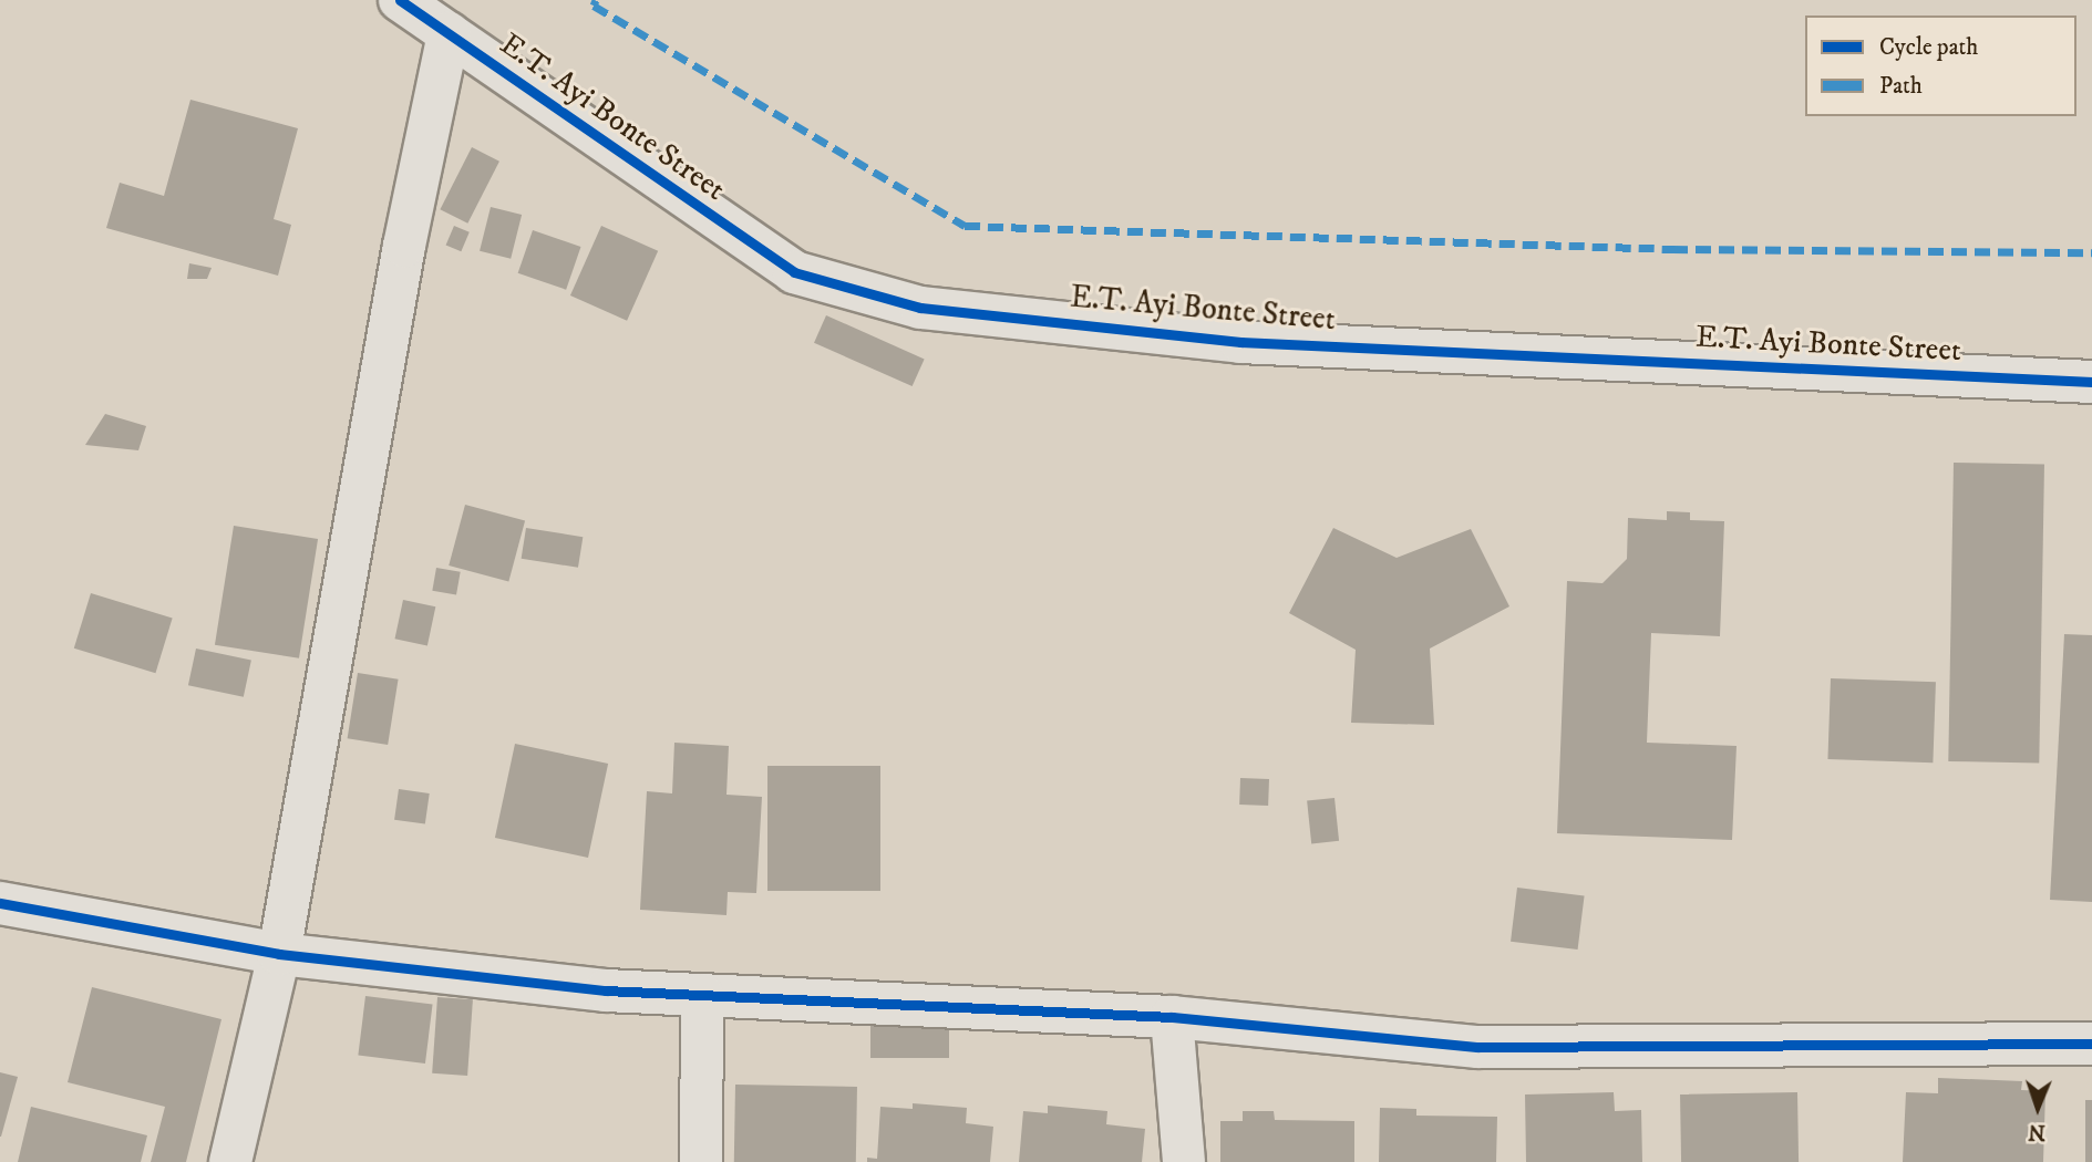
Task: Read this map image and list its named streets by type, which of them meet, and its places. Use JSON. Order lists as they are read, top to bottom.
{
  "streets": {
    "street": ["E.T. Ayi Bonte Street"]
  },
  "legend": ["Cycle path", "Path"],
  "north": "bottom"
}
